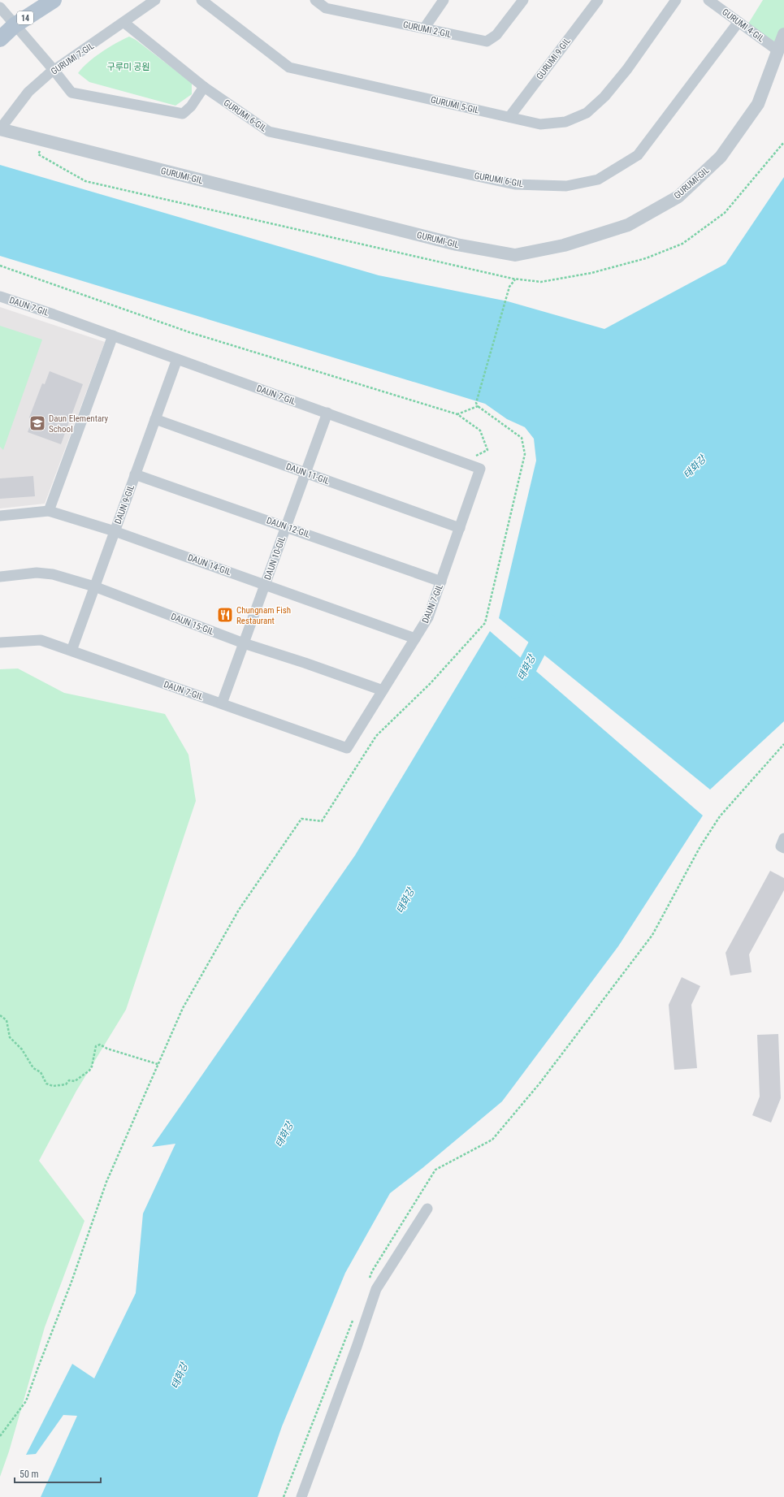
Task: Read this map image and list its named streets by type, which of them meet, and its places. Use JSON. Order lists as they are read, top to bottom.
{
  "streets": {
    "main road": ["14"],
    "street": [
      "GURUMI 4-GIL",
      "GURUMI 2-GIL",
      "GURUMI 7-GIL",
      "GURUMI 9-GIL",
      "GURUMI 5-GIL",
      "GURUMI 6-GIL",
      "GURUMI-GIL",
      "DAUN 7-GIL",
      "DAUN 11-GIL",
      "DAUN 9-GIL",
      "DAUN 12-GIL",
      "DAUN 10-GIL",
      "DAUN 14-GIL",
      "DAUN 15-GIL"
    ]
  },
  "crossings": [
    ["GURUMI 4-GIL", "GURUMI 6-GIL"],
    ["GURUMI 4-GIL", "GURUMI-GIL"],
    ["GURUMI 7-GIL", "GURUMI 6-GIL"],
    ["GURUMI 7-GIL", "GURUMI-GIL"],
    ["GURUMI 9-GIL", "GURUMI 5-GIL"],
    ["DAUN 7-GIL", "DAUN 11-GIL"],
    ["DAUN 7-GIL", "DAUN 9-GIL"],
    ["DAUN 7-GIL", "DAUN 12-GIL"],
    ["DAUN 7-GIL", "DAUN 10-GIL"],
    ["DAUN 7-GIL", "DAUN 14-GIL"],
    ["DAUN 7-GIL", "DAUN 15-GIL"],
    ["DAUN 11-GIL", "DAUN 9-GIL"],
    ["DAUN 11-GIL", "DAUN 10-GIL"],
    ["DAUN 9-GIL", "DAUN 12-GIL"],
    ["DAUN 9-GIL", "DAUN 14-GIL"],
    ["DAUN 9-GIL", "DAUN 15-GIL"],
    ["DAUN 12-GIL", "DAUN 10-GIL"],
    ["DAUN 10-GIL", "DAUN 14-GIL"],
    ["DAUN 10-GIL", "DAUN 15-GIL"]
  ],
  "water": ["태화강"],
  "parks": ["구루미 공원"],
  "places": {
    "school or university": ["Daun Elementary School"],
    "restaurant": ["Chungnam Fish Restaurant"]
  },
  "scale_bar": "50 m"
}
